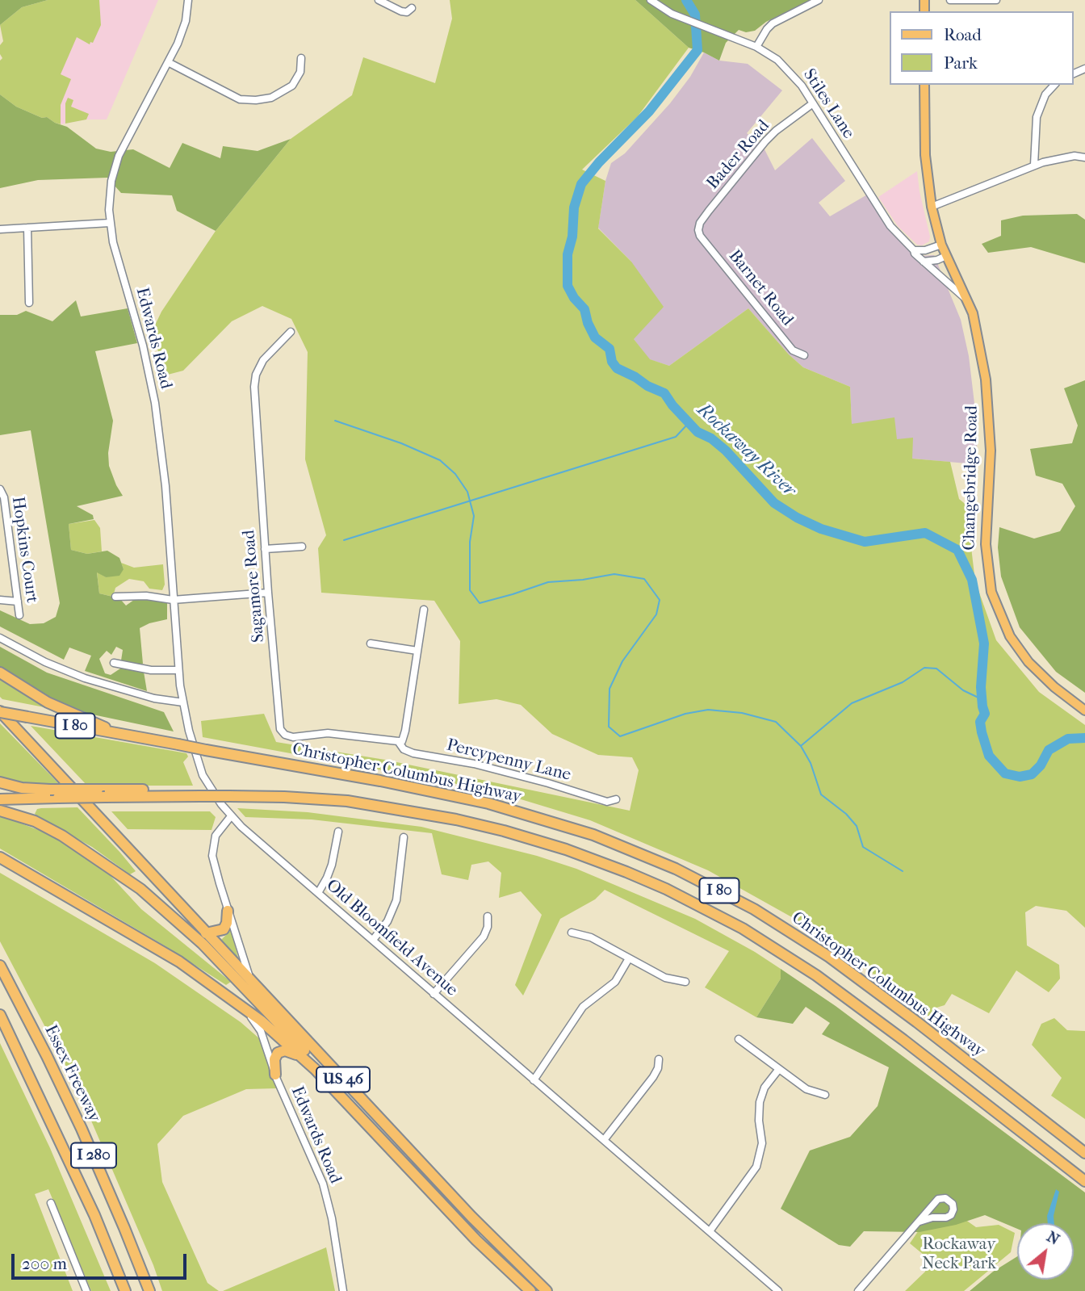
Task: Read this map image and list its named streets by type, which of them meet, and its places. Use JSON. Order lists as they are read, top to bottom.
{
  "streets": {
    "highway": [
      "I 80",
      "Christopher Columbus Highway",
      "Essex Freeway",
      "US 46",
      "I 280"
    ],
    "main road": ["Changebridge Road"],
    "street": [
      "Stiles Lane",
      "Bader Road",
      "Barnet Road",
      "Edwards Road",
      "Hopkins Court",
      "Sagamore Road",
      "Percypenny Lane",
      "Old Bloomfield Avenue"
    ]
  },
  "crossings": [
    ["Stiles Lane", "Bader Road"],
    ["Stiles Lane", "Changebridge Road"],
    ["Bader Road", "Barnet Road"],
    ["Edwards Road", "Old Bloomfield Avenue"],
    ["Edwards Road", "US 46"],
    ["Sagamore Road", "Percypenny Lane"],
    ["Christopher Columbus Highway", "US 46"]
  ],
  "water": ["Rockaway River"],
  "parks": ["Rockaway Neck Park"],
  "legend": ["Road", "Park"],
  "scale_bar": "200 m",
  "north": "top right"
}
